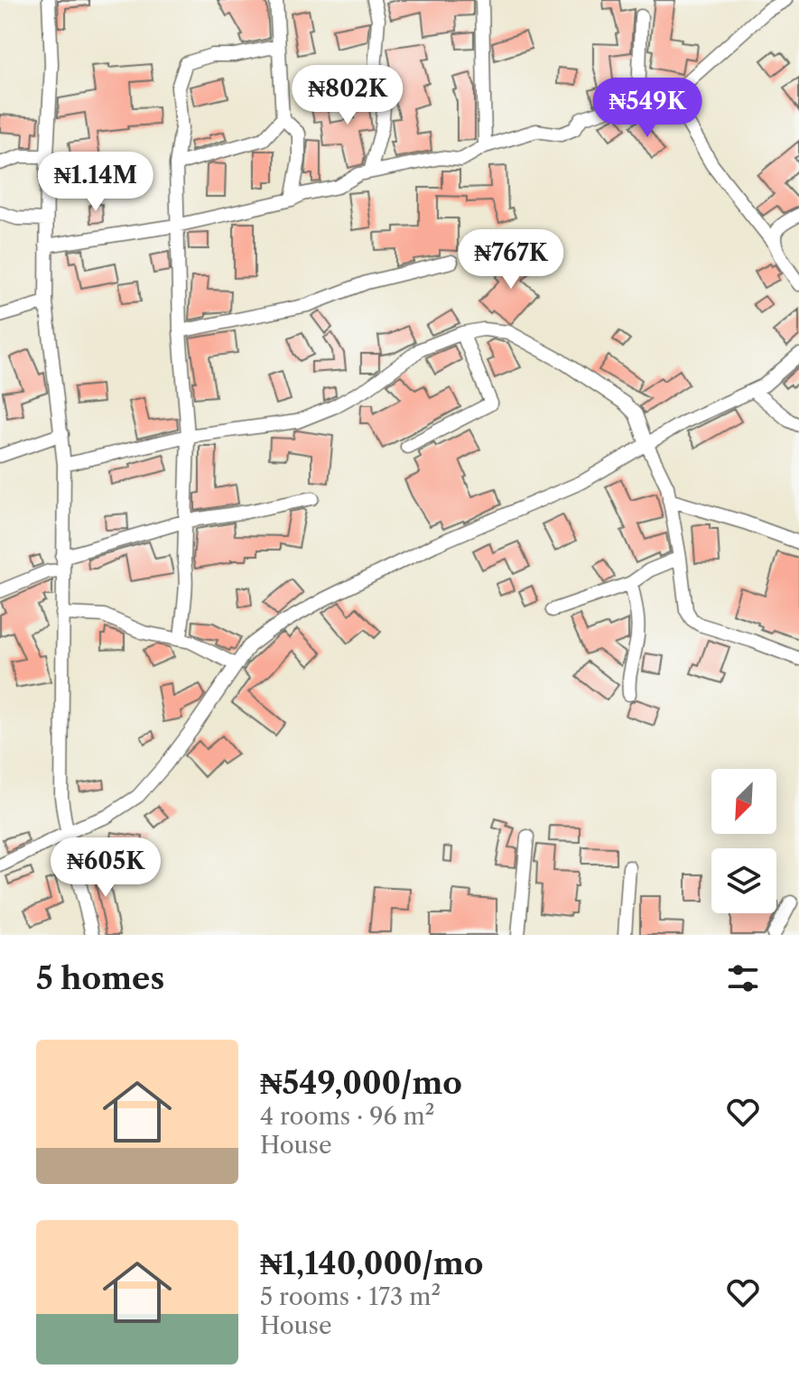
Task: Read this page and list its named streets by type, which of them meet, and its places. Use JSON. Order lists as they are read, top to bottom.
{
  "north": "bottom left",
  "page": {
    "price": [
      "₦802K",
      "₦549K",
      "₦1.14M",
      "₦767K",
      "₦605K"
    ],
    "heading": "5 homes",
    "list": [
      {
        "name": "₦549,000/mo",
        "note": "4 rooms · 96 m² · House"
      },
      {
        "name": "₦1,140,000/mo",
        "note": "5 rooms · 173 m² · House"
      }
    ]
  }
}
